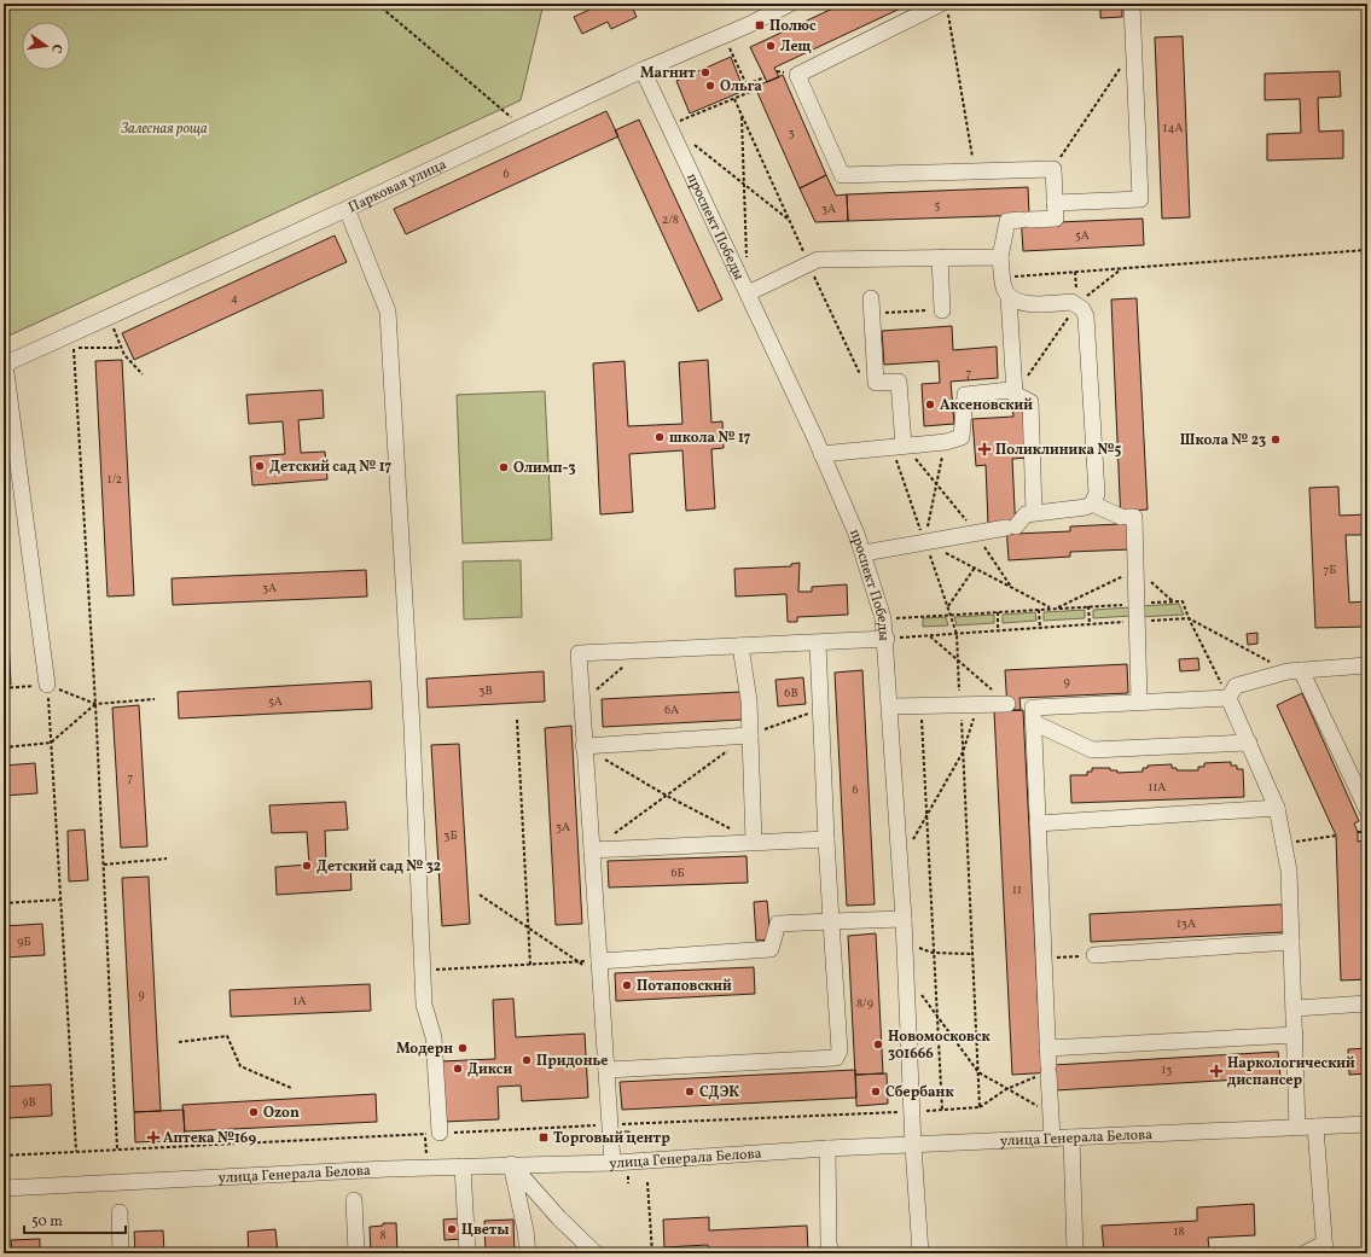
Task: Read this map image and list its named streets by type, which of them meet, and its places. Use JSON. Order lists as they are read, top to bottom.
{
  "streets": {
    "street": ["Парковая улица", "проспект Победы", "улица Генерала Белова"]
  },
  "crossings": [
    ["Парковая улица", "проспект Победы"],
    ["проспект Победы", "улица Генерала Белова"]
  ],
  "parks": ["Залесная роща"],
  "places": {
    "transit": ["Полюс", "Торговый центр"],
    "other": [
      "Лещ",
      "Магнит",
      "Ольга",
      "Аксеновский",
      "школа № 17",
      "Школа № 23",
      "Детский сад № 17",
      "Олимп-3",
      "Детский сад № 32",
      "Потаповский",
      "Новомосковск 301666",
      "Модерн",
      "Придонье",
      "Дикси",
      "СДЭК",
      "Сбербанк",
      "Ozon",
      "Цветы"
    ],
    "health": ["Поликлиника №5", "Наркологический диспансер", "Аптека №169"]
  },
  "house_numbers": [
    "14А",
    "3",
    "6",
    "5",
    "3А",
    "2/8",
    "5А",
    "4",
    "7",
    "1/2",
    "7Б",
    "3А",
    "9",
    "3В",
    "6В",
    "5А",
    "6А",
    "7",
    "11А",
    "6",
    "3А",
    "3Б",
    "6Б",
    "11",
    "13А",
    "9Б",
    "9",
    "1А",
    "8/9",
    "13",
    "9В",
    "18",
    "8"
  ],
  "scale_bar": "50 m",
  "north": "right"
}
